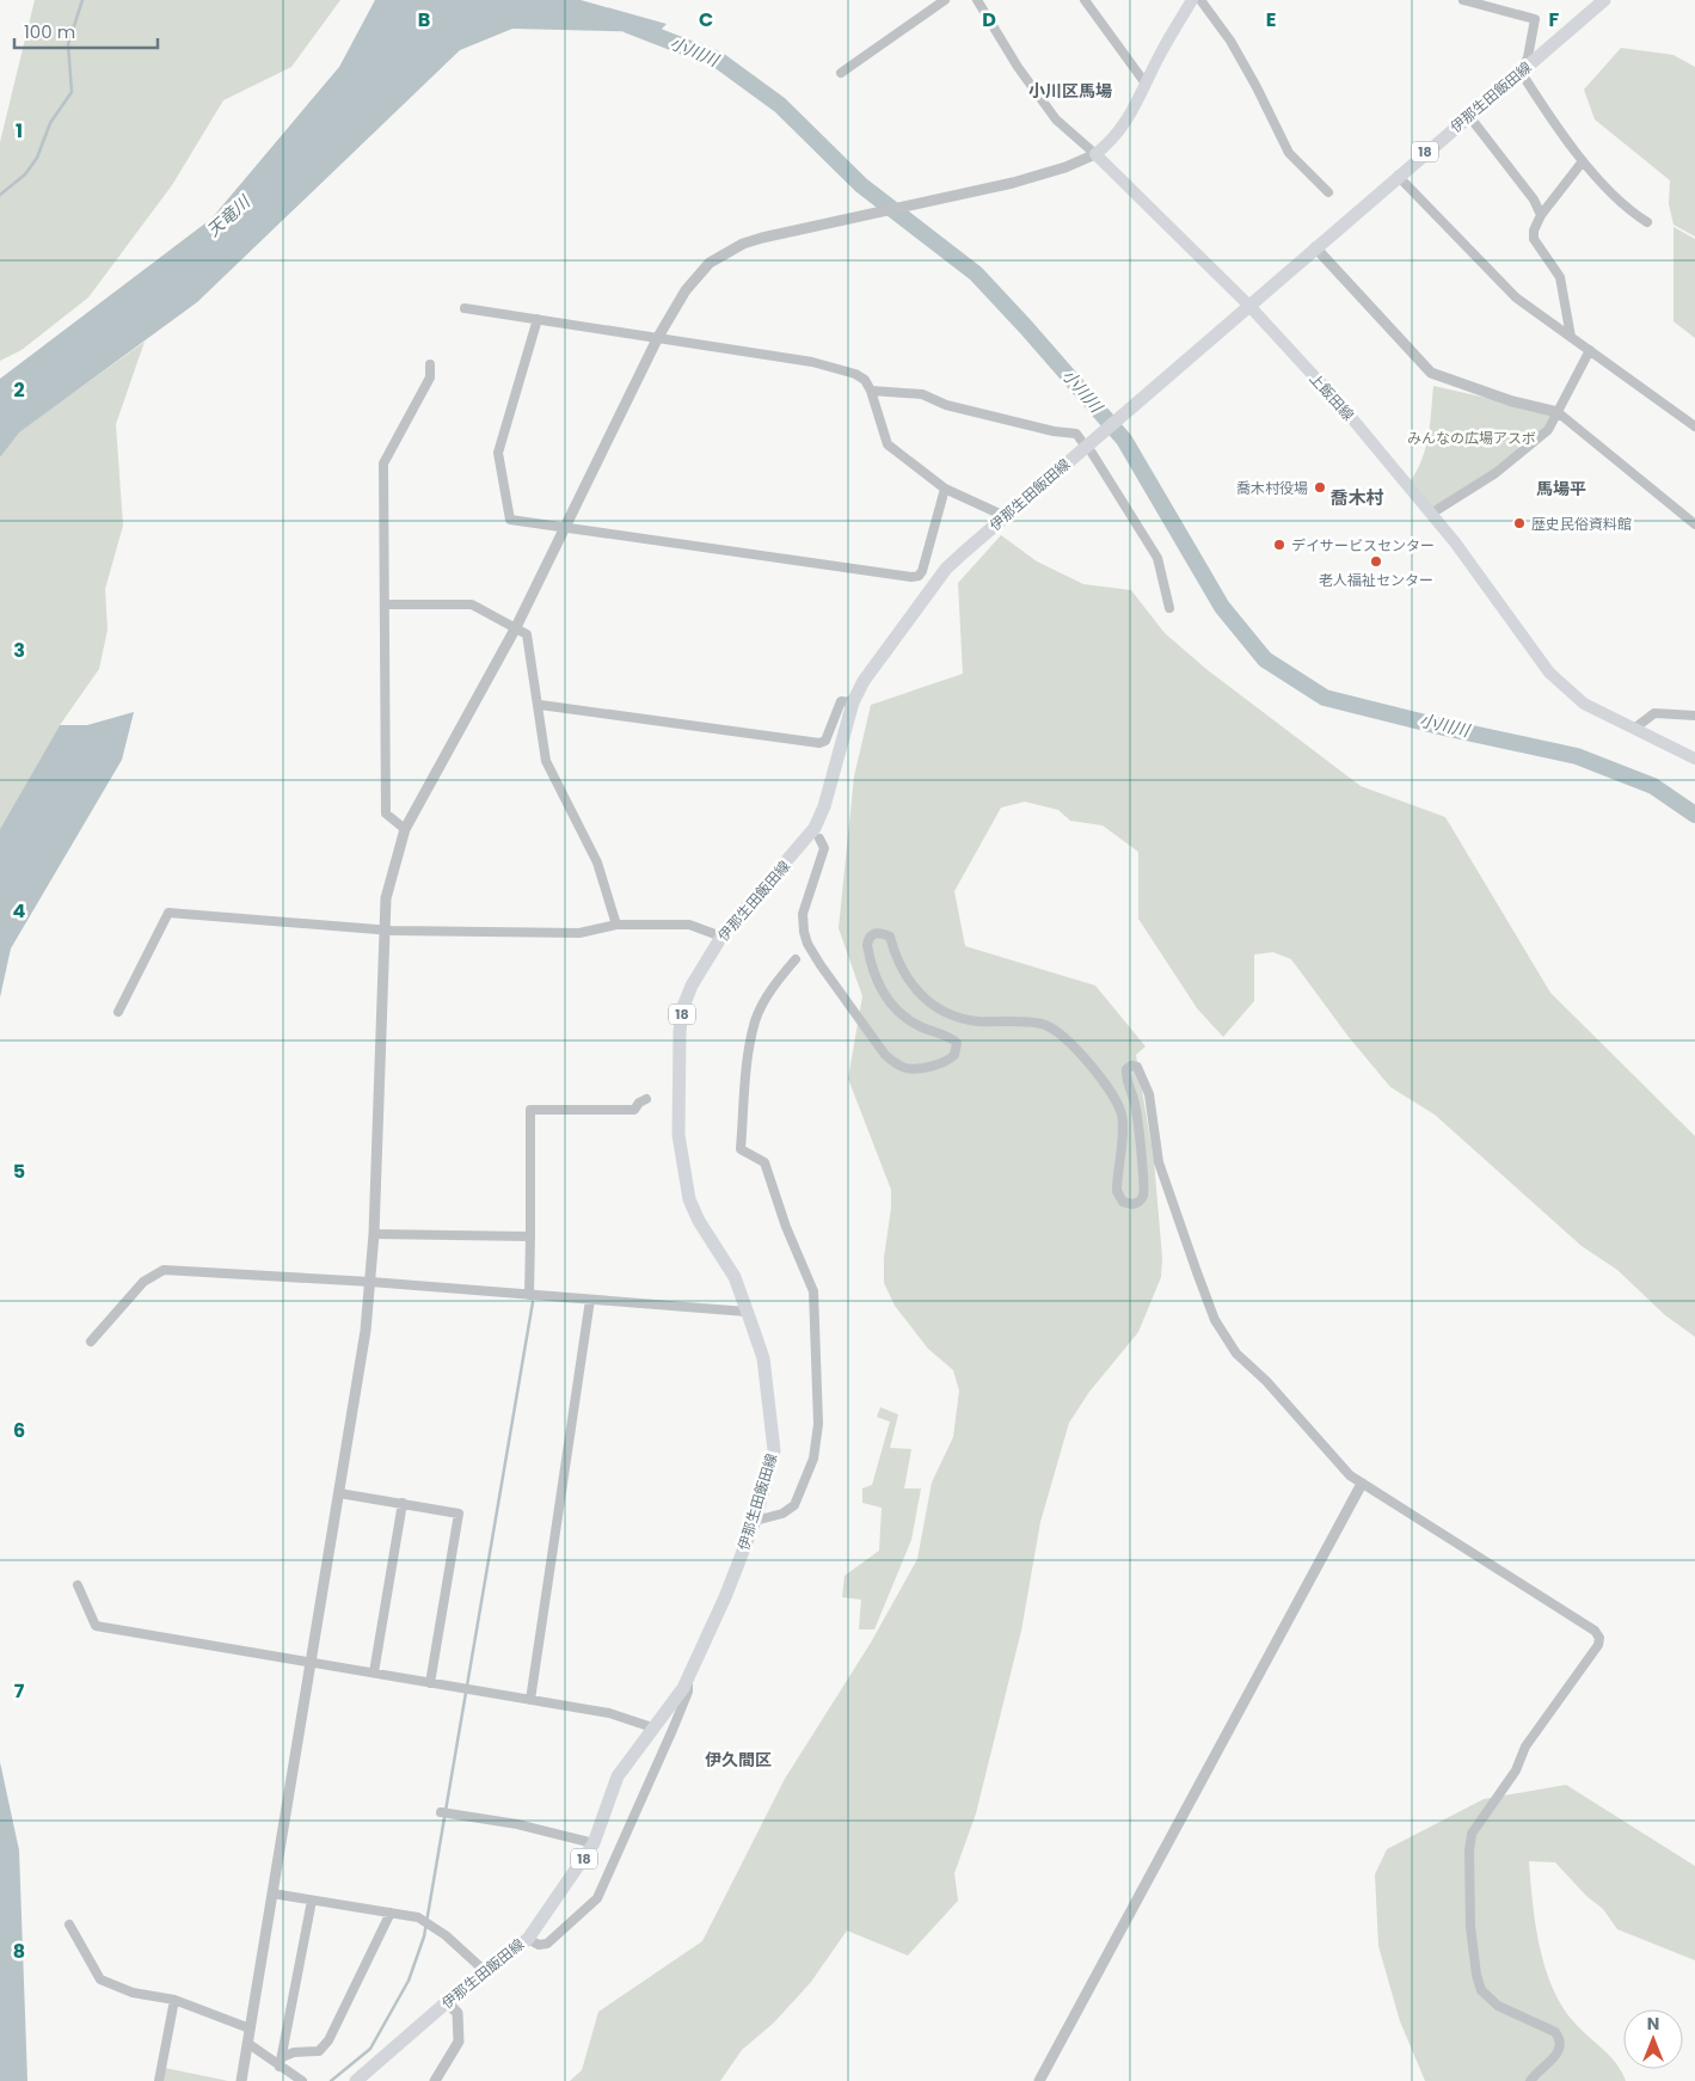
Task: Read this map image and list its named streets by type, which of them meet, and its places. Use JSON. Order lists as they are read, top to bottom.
{
  "streets": {
    "main road": ["伊那生田飯田線", "18", "上飯田線"]
  },
  "crossings": [
    ["伊那生田飯田線", "上飯田線"]
  ],
  "districts": [
    "小川区馬場",
    "馬場平",
    "喬木村",
    "伊久間区"
  ],
  "water": ["小川川", "天竜川"],
  "parks": ["みんなの広場アスボ"],
  "places": [
    "喬木村役場",
    "歴史民俗資料館",
    "デイサービスセンター",
    "老人福祉センター"
  ],
  "scale_bar": "100 m",
  "north": "top",
  "grid": {
    "columns": [
      "B",
      "C",
      "D",
      "E",
      "F"
    ],
    "rows": [
      "1",
      "2",
      "3",
      "4",
      "5",
      "6",
      "7",
      "8"
    ]
  }
}
